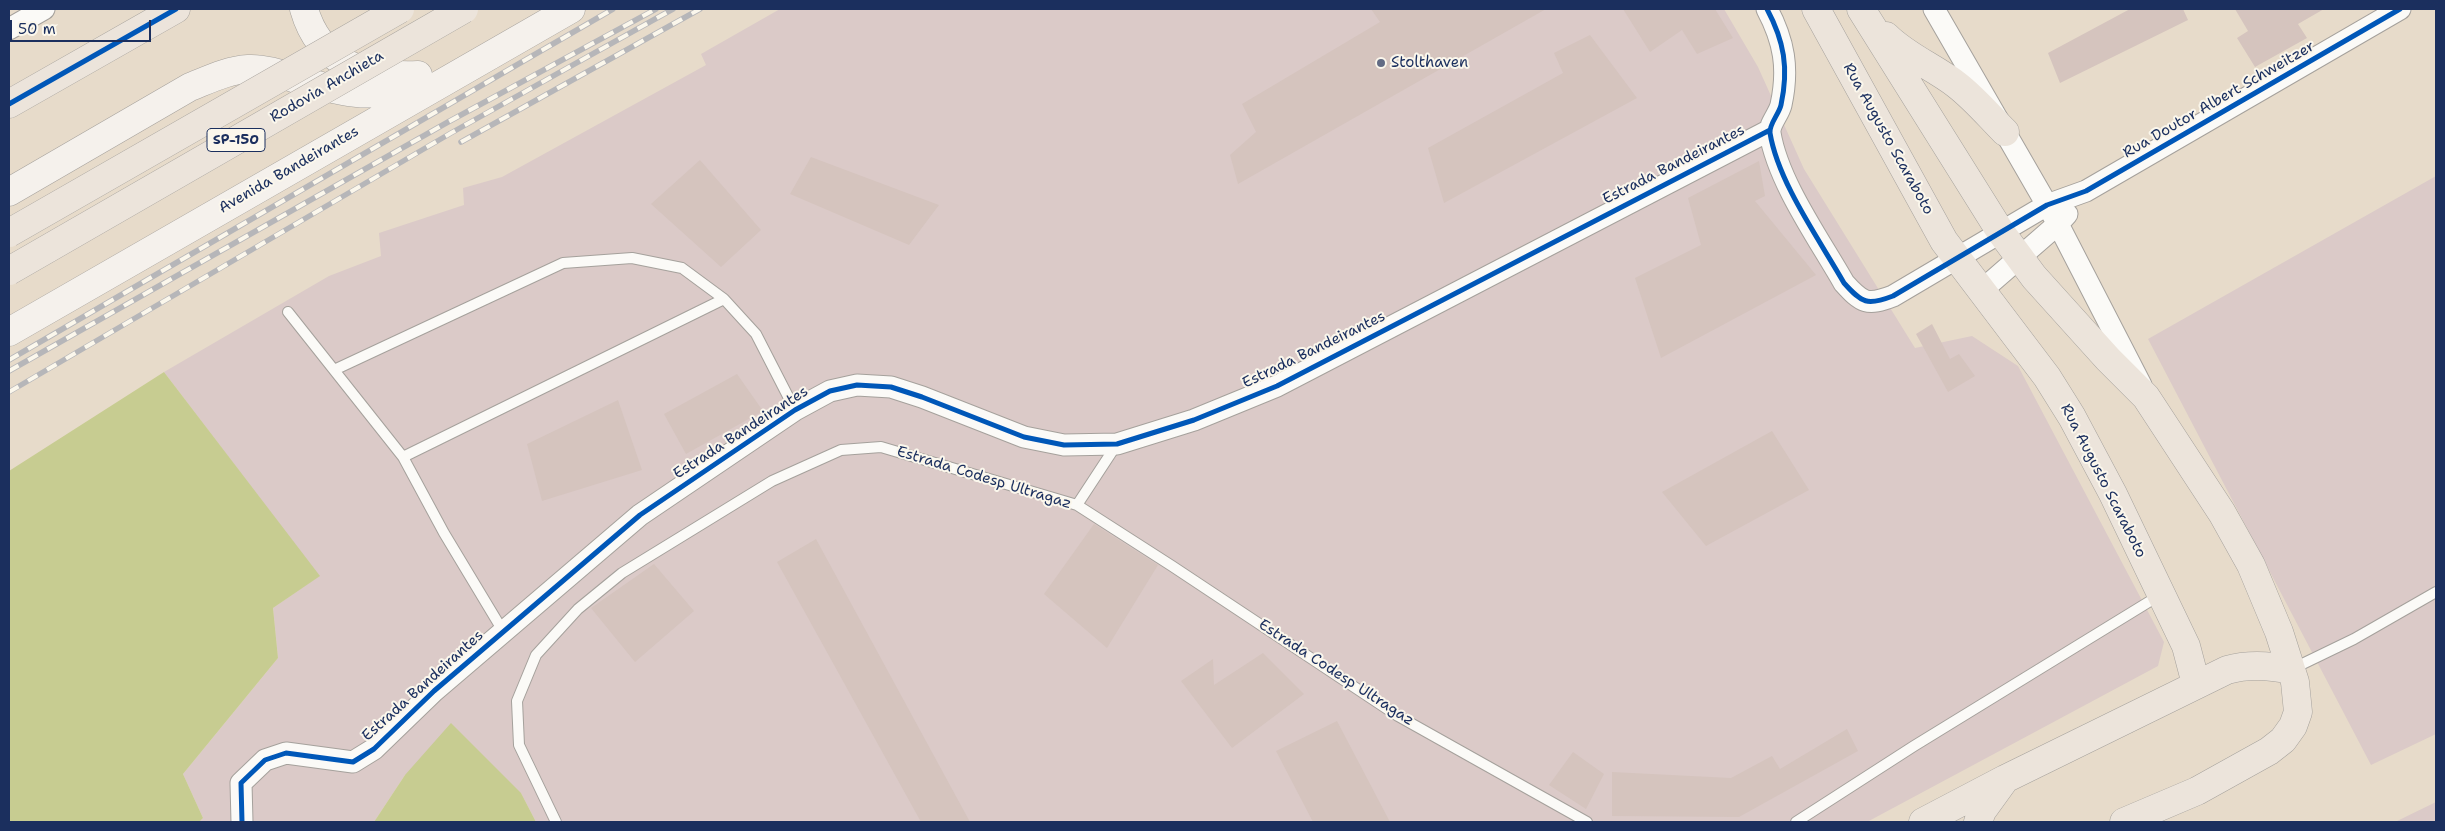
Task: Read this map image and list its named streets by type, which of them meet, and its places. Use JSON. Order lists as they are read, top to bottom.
{
  "streets": {
    "main road": [
      "Rodovia Anchieta",
      "Rua Augusto Scaraboto",
      "SP-150",
      "Avenida Bandeirantes"
    ],
    "street": ["Rua Doutor Albert Schweitzer", "Estrada Bandeirantes"],
    "lane": ["Estrada Codesp Ultragaz"]
  },
  "crossings": [
    ["Rua Doutor Albert Schweitzer", "Rua Augusto Scaraboto"],
    ["Rua Doutor Albert Schweitzer", "Estrada Bandeirantes"]
  ],
  "places": ["Stolthaven"],
  "scale_bar": "50 m"
}
